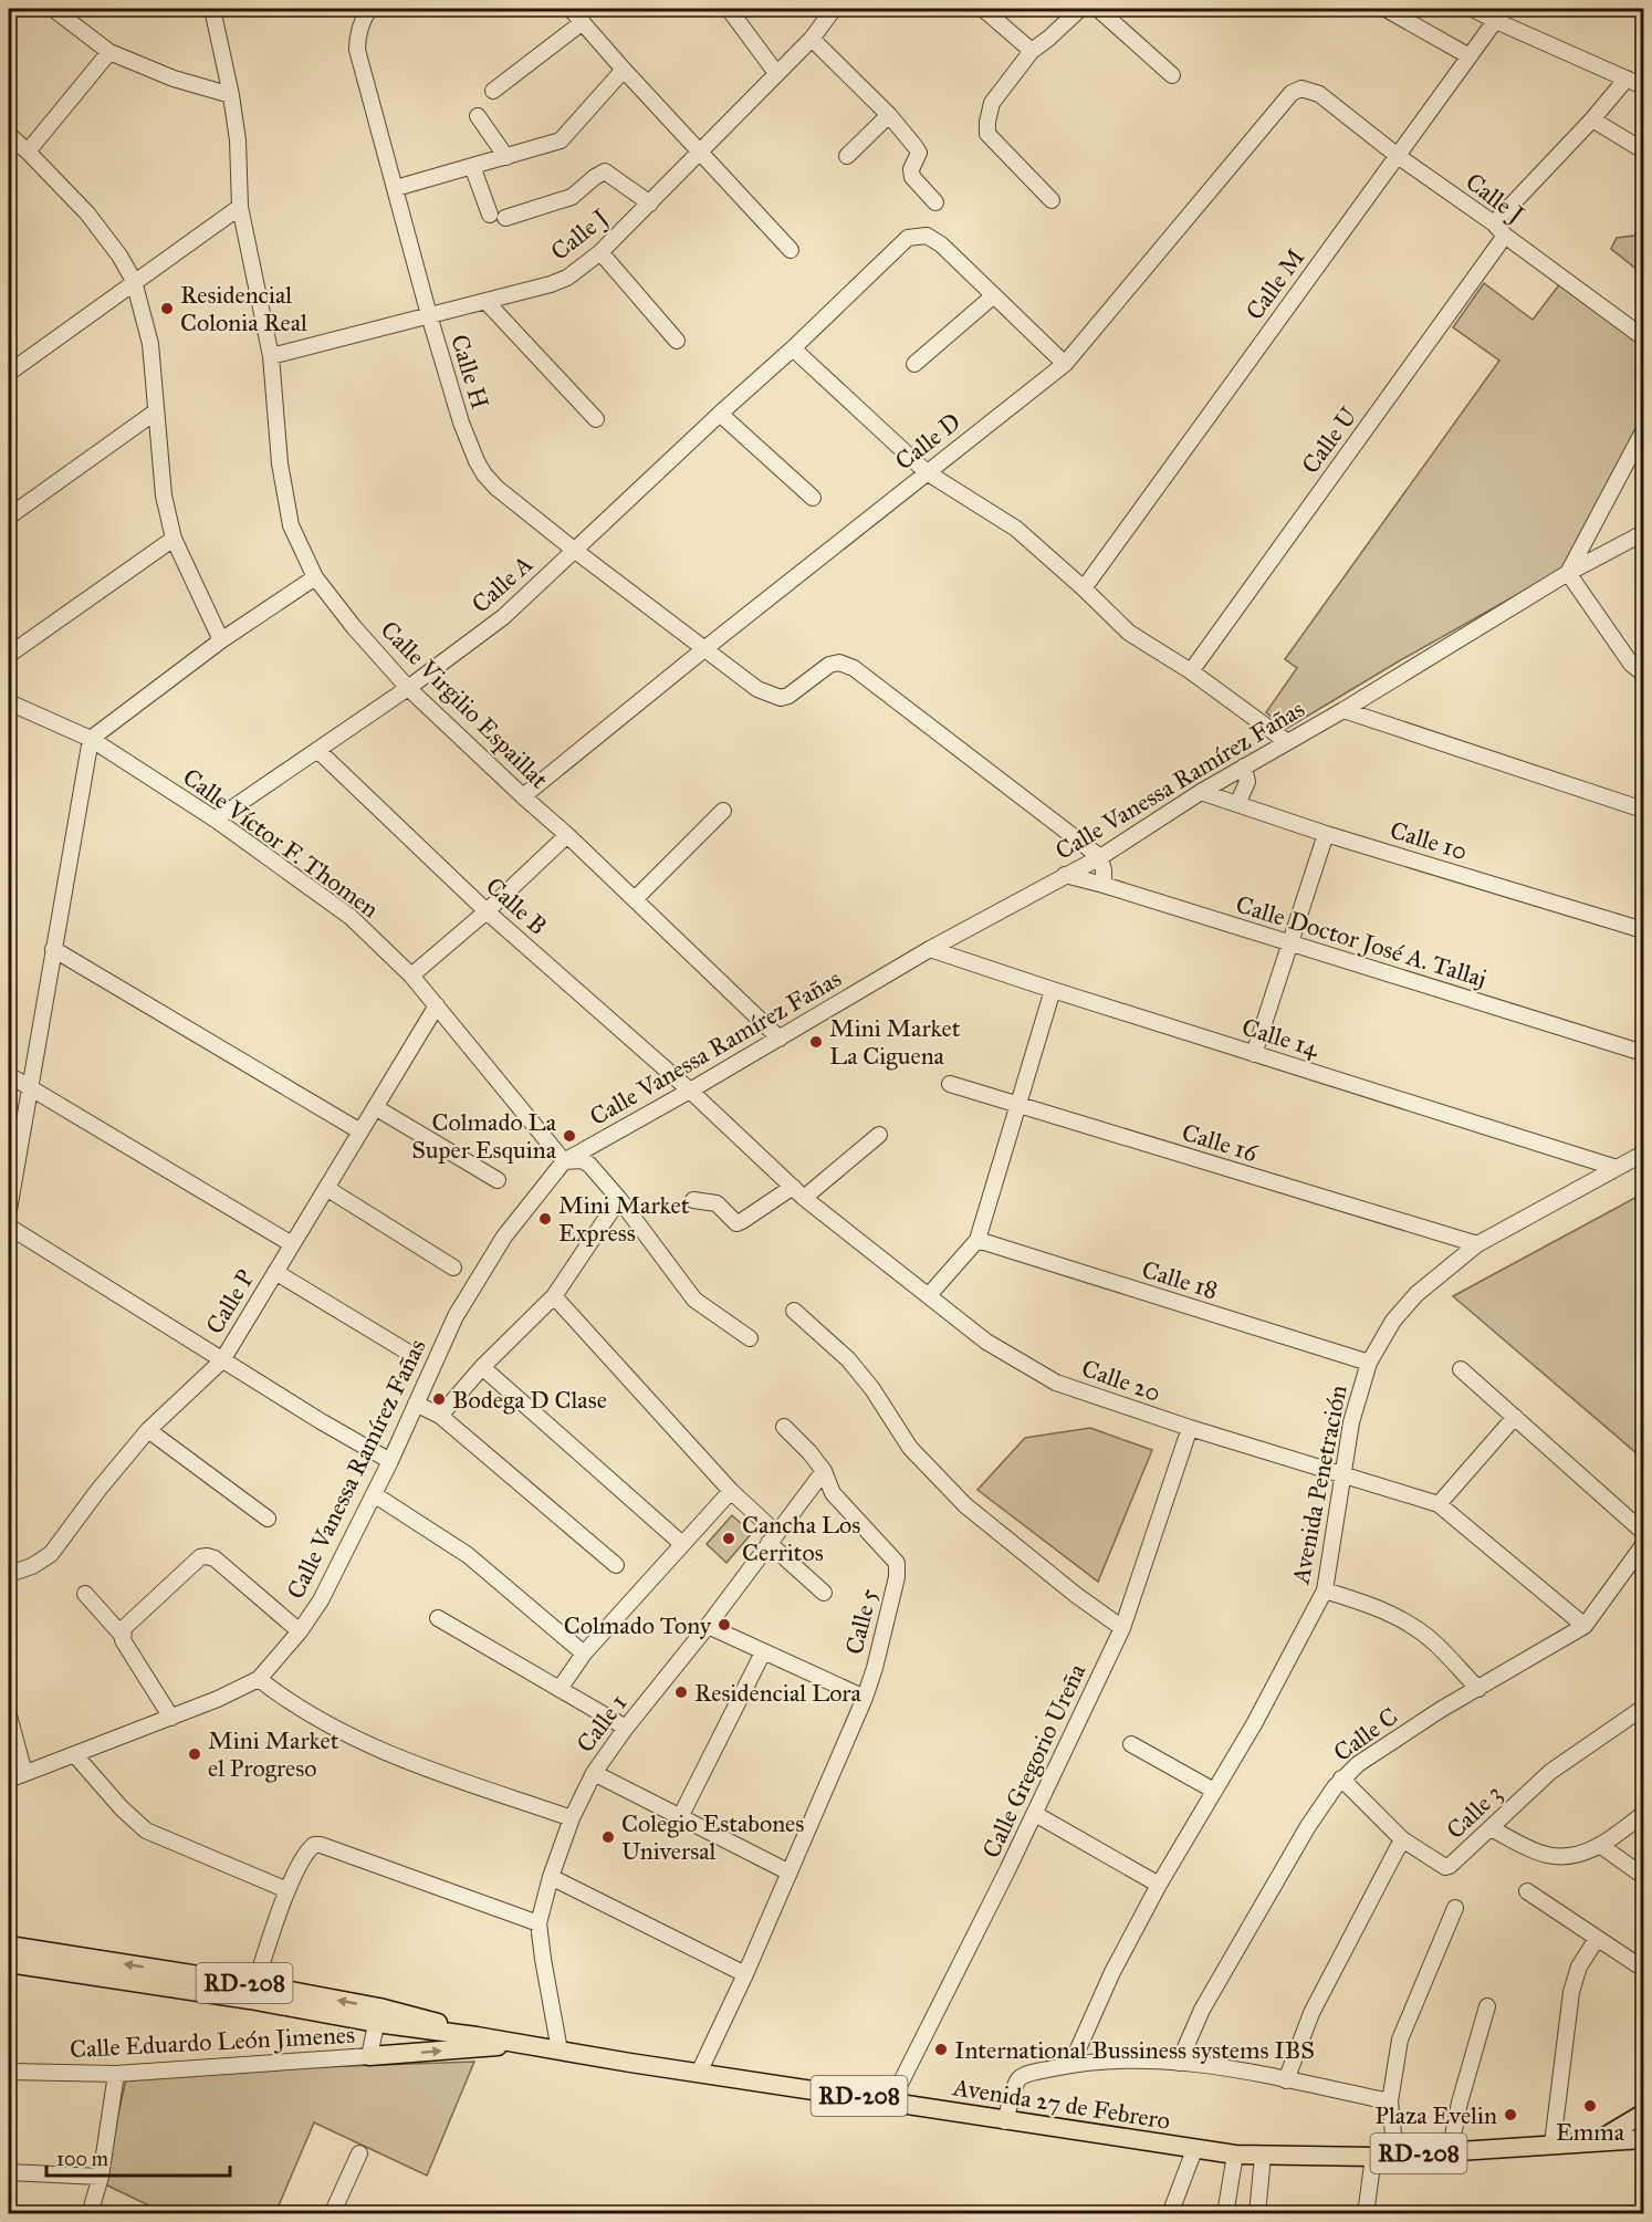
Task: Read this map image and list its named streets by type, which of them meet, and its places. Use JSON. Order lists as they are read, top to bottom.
{
  "streets": {
    "main road": ["RD-208", "Avenida 27 de Febrero"],
    "street": [
      "Calle J",
      "Calle M",
      "Calle H",
      "Calle U",
      "Calle D",
      "Calle A",
      "Calle Virgilio Espaillat",
      "Calle Vanessa Ramírez Fañas",
      "Calle 10",
      "Calle Víctor F. Thomen",
      "Calle B",
      "Calle Doctor José A. Tallaj",
      "Calle 14",
      "Calle 16",
      "Calle 18",
      "Calle P",
      "Calle 20",
      "Avenida Penetración",
      "Calle 5",
      "Calle 1",
      "Calle C",
      "Calle Gregorio Ureña",
      "Calle 3",
      "Calle Eduardo León Jimenes"
    ]
  },
  "crossings": [
    ["Calle J", "Calle M"],
    ["Calle J", "Calle H"],
    ["Calle J", "Calle U"],
    ["Calle J", "Calle D"],
    ["Calle J", "Calle Virgilio Espaillat"],
    ["Calle H", "Calle D"],
    ["Calle H", "Calle A"],
    ["Calle H", "Calle Vanessa Ramírez Fañas"],
    ["Calle D", "Calle Virgilio Espaillat"],
    ["Calle A", "Calle Virgilio Espaillat"],
    ["Calle A", "Calle Víctor F. Thomen"],
    ["Calle A", "Calle B"],
    ["Calle Virgilio Espaillat", "Calle Vanessa Ramírez Fañas"],
    ["Calle Vanessa Ramírez Fañas", "Calle 10"],
    ["Calle Vanessa Ramírez Fañas", "Calle Víctor F. Thomen"],
    ["Calle Vanessa Ramírez Fañas", "Calle B"],
    ["Calle Vanessa Ramírez Fañas", "Calle Doctor José A. Tallaj"],
    ["Calle Vanessa Ramírez Fañas", "Calle 14"],
    ["Calle Vanessa Ramírez Fañas", "Calle 20"],
    ["Calle Víctor F. Thomen", "Calle P"],
    ["Calle B", "Calle 20"],
    ["Calle 14", "Avenida Penetración"],
    ["Calle 16", "Avenida Penetración"],
    ["Calle 18", "Avenida Penetración"],
    ["Calle 20", "Avenida Penetración"],
    ["Calle 20", "Calle C"],
    ["Calle 20", "Calle Gregorio Ureña"],
    ["Calle 5", "Calle 1"],
    ["Calle 5", "Avenida 27 de Febrero"],
    ["Calle 1", "Avenida 27 de Febrero"],
    ["Calle C", "Calle 3"],
    ["Calle Gregorio Ureña", "Avenida 27 de Febrero"],
    ["Calle Eduardo León Jimenes", "Avenida 27 de Febrero"]
  ],
  "places": [
    "Residencial Colonia Real",
    "Mini Market La Ciguena",
    "Colmado La Super Esquina",
    "Mini Market Express",
    "Bodega D Clase",
    "Cancha Los Cerritos",
    "Colmado Tony",
    "Residencial Lora",
    "Mini Market el Progreso",
    "Colegio Estabones Universal",
    "International Bussiness systems IBS",
    "Emma",
    "Plaza Evelin"
  ],
  "scale_bar": "100 m"
}
